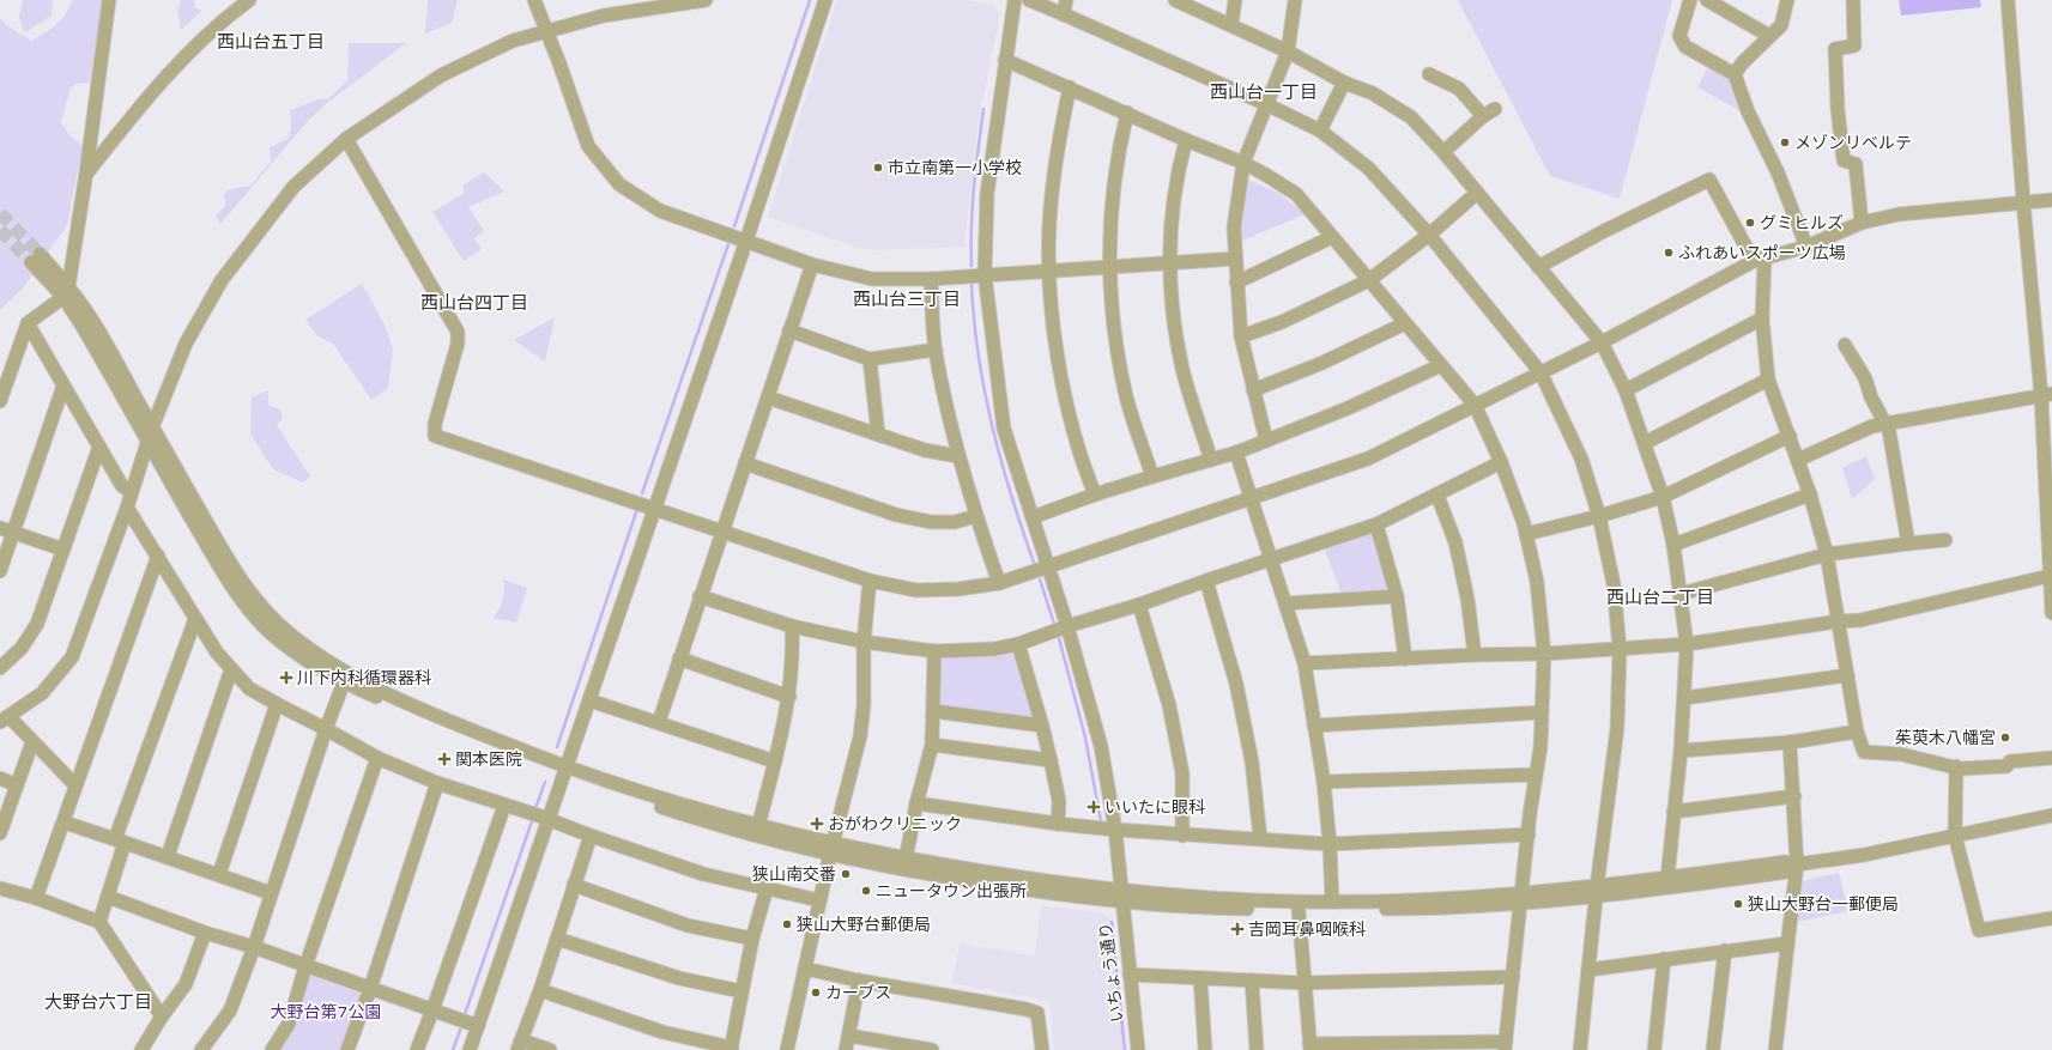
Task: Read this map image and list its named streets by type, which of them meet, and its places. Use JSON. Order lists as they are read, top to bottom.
{
  "streets": {
    "street": ["いちょう通り"]
  },
  "districts": [
    "西山台五丁目",
    "西山台一丁目",
    "西山台三丁目",
    "西山台四丁目",
    "西山台二丁目",
    "大野台六丁目"
  ],
  "parks": ["大野台第7公園"],
  "places": {
    "other": [
      "メゾンリベルテ",
      "市立南第一小学校",
      "グミヒルズ",
      "ふれあいスポーツ広場",
      "茱萸木八幡宮",
      "狭山南交番",
      "ニュータウン出張所",
      "狭山大野台一郵便局",
      "狭山大野台郵便局",
      "カーブス"
    ],
    "health": [
      "川下内科循環器科",
      "関本医院",
      "いいたに眼科",
      "おがわクリニック",
      "吉岡耳鼻咽喉科"
    ]
  }
}
